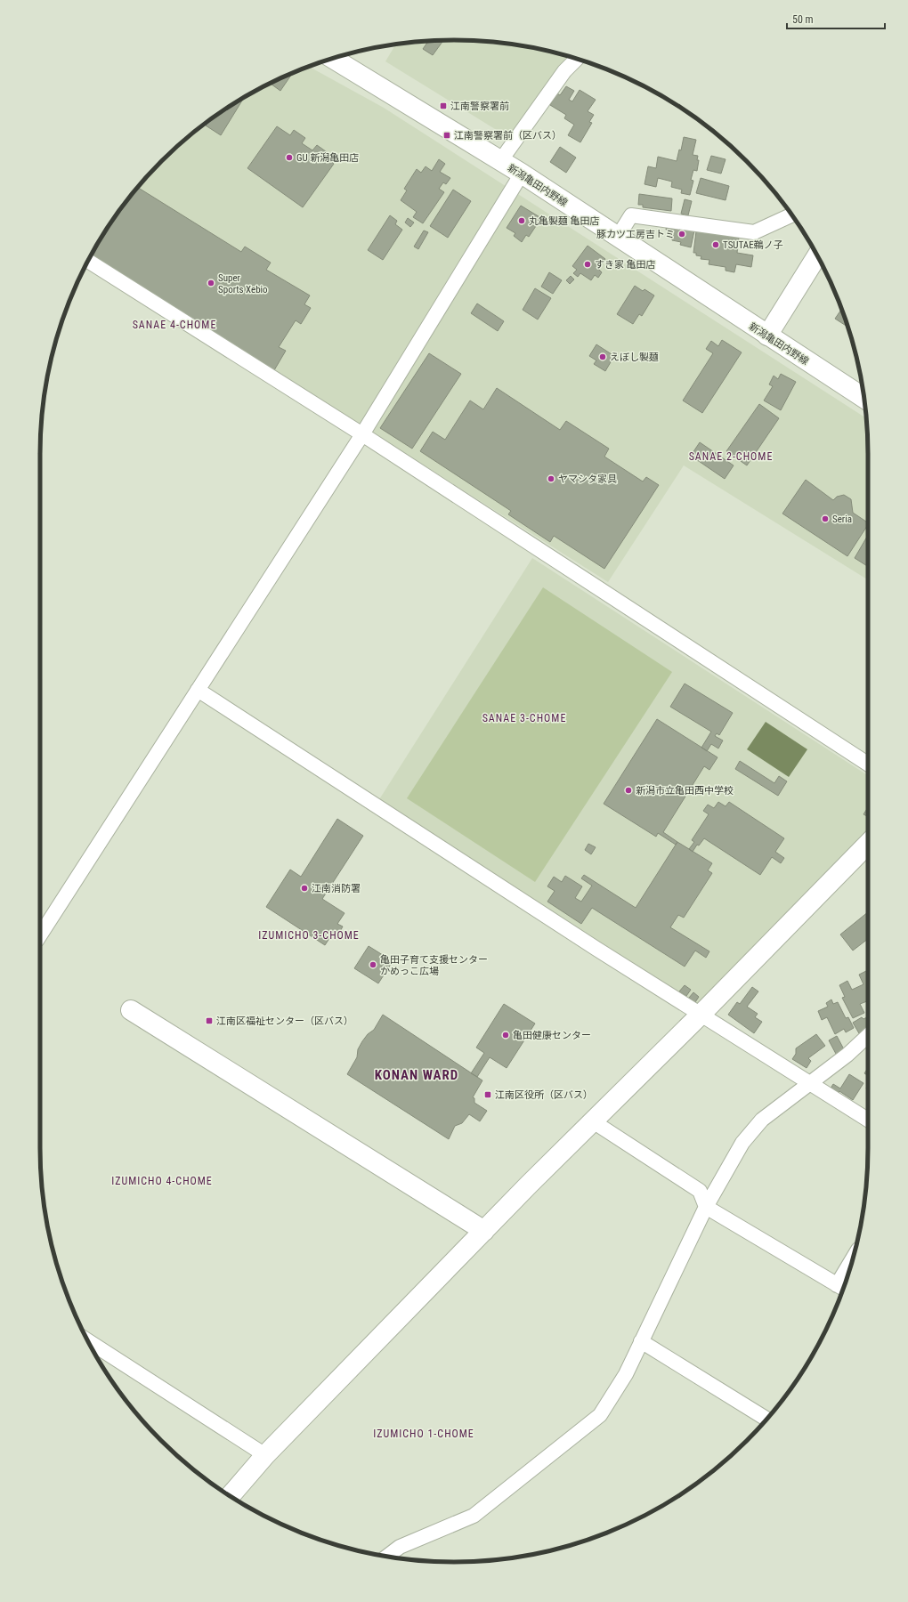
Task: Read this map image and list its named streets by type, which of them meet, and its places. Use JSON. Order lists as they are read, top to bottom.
{
  "streets": {
    "street": ["新潟亀田内野線"]
  },
  "districts": [
    "SANAE 4-CHOME",
    "SANAE 2-CHOME",
    "SANAE 3-CHOME",
    "IZUMICHO 3-CHOME",
    "KONAN WARD",
    "IZUMICHO 4-CHOME",
    "IZUMICHO 1-CHOME"
  ],
  "places": {
    "transit": [
      "江南警察署前",
      "江南警察署前（区バス）",
      "江南区福祉センター（区バス）",
      "江南区役所（区バス）"
    ],
    "other": [
      "GU 新潟亀田店",
      "丸亀製麺 亀田店",
      "豚カツ工房吉トミ",
      "TSUTAE鵜ノ子",
      "すき家 亀田店",
      "Super Sports Xebio",
      "えぼし製麺",
      "ヤマシタ家具",
      "Seria",
      "新潟市立亀田西中学校",
      "江南消防署",
      "亀田子育て支援センター かめっこ広場",
      "亀田健康センター"
    ]
  },
  "scale_bar": "50 m"
}
